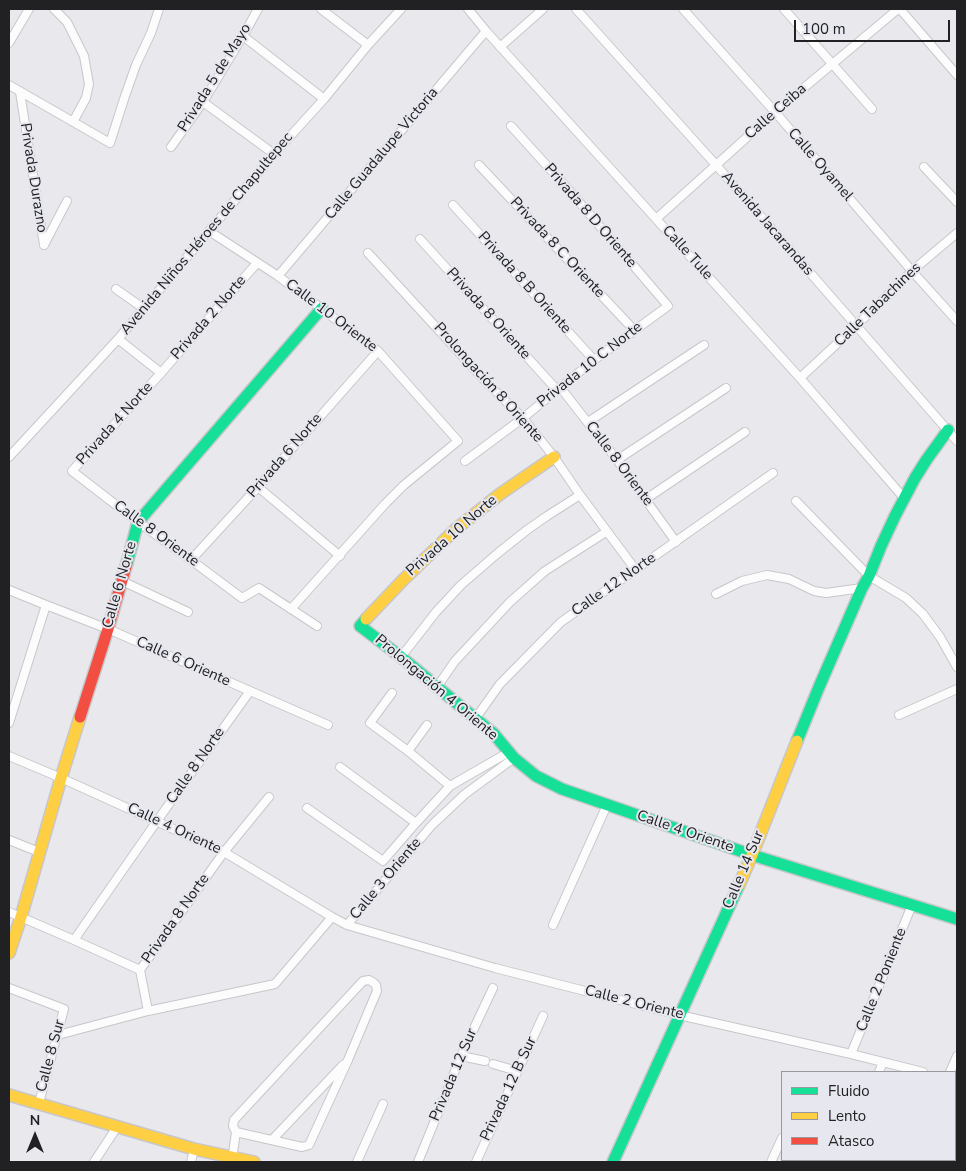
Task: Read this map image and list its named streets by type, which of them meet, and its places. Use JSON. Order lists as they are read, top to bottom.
{
  "streets": {
    "street": [
      "Privada 5 de Mayo",
      "Calle Ceiba",
      "Calle Guadalupe Victoria",
      "Calle Oyamel",
      "Privada Durazno",
      "Privada 8 D Oriente",
      "Avenida Jacarandas",
      "Avenida Niños Héroes de Chapultepec",
      "Privada 8 C Oriente",
      "Calle Tule",
      "Privada 8 B Oriente",
      "Calle Tabachines",
      "Privada 8 Oriente",
      "Calle 10 Oriente",
      "Privada 2 Norte",
      "Privada 10 C Norte",
      "Prolongación 8 Oriente",
      "Privada 4 Norte",
      "Privada 6 Norte",
      "Calle 8 Oriente",
      "Privada 10 Norte",
      "Calle 6 Norte",
      "Calle 12 Norte",
      "Calle 6 Oriente",
      "Prolongación 4 Oriente",
      "Calle 8 Norte",
      "Calle 4 Oriente",
      "Calle 14 Sur",
      "Calle 3 Oriente",
      "Privada 8 Norte",
      "Calle 2 Poniente",
      "Calle 2 Oriente",
      "Calle 8 Sur",
      "Privada 12 Sur",
      "Privada 12 B Sur"
    ]
  },
  "crossings": [
    ["Calle Ceiba", "Calle Oyamel"],
    ["Calle Ceiba", "Avenida Jacarandas"],
    ["Calle Ceiba", "Calle Tule"],
    ["Calle Guadalupe Victoria", "Calle Tule"],
    ["Calle Guadalupe Victoria", "Calle 10 Oriente"],
    ["Calle Oyamel", "Calle Tabachines"],
    ["Privada 8 D Oriente", "Privada 10 C Norte"],
    ["Avenida Jacarandas", "Calle Tabachines"],
    ["Avenida Jacarandas", "Calle 14 Sur"],
    ["Avenida Niños Héroes de Chapultepec", "Calle 10 Oriente"],
    ["Avenida Niños Héroes de Chapultepec", "Privada 4 Norte"],
    ["Privada 8 C Oriente", "Privada 10 C Norte"],
    ["Calle Tule", "Calle Tabachines"],
    ["Calle Tule", "Calle 14 Sur"],
    ["Privada 8 B Oriente", "Privada 10 C Norte"],
    ["Privada 8 Oriente", "Privada 10 C Norte"],
    ["Privada 8 Oriente", "Calle 8 Oriente"],
    ["Calle 10 Oriente", "Privada 2 Norte"],
    ["Calle 10 Oriente", "Privada 6 Norte"],
    ["Calle 10 Oriente", "Calle 6 Norte"],
    ["Privada 2 Norte", "Privada 4 Norte"],
    ["Privada 10 C Norte", "Prolongación 8 Oriente"],
    ["Privada 10 C Norte", "Calle 8 Oriente"],
    ["Prolongación 8 Oriente", "Privada 10 Norte"],
    ["Prolongación 8 Oriente", "Calle 12 Norte"],
    ["Privada 4 Norte", "Calle 8 Oriente"],
    ["Privada 6 Norte", "Calle 8 Oriente"],
    ["Calle 8 Oriente", "Calle 6 Norte"],
    ["Calle 8 Oriente", "Calle 12 Norte"],
    ["Privada 10 Norte", "Prolongación 4 Oriente"],
    ["Calle 6 Norte", "Calle 6 Oriente"],
    ["Calle 6 Norte", "Calle 4 Oriente"],
    ["Calle 12 Norte", "Prolongación 4 Oriente"],
    ["Calle 6 Oriente", "Calle 8 Norte"],
    ["Prolongación 4 Oriente", "Calle 4 Oriente"],
    ["Prolongación 4 Oriente", "Calle 3 Oriente"],
    ["Calle 8 Norte", "Calle 4 Oriente"],
    ["Calle 4 Oriente", "Calle 14 Sur"],
    ["Calle 4 Oriente", "Calle 3 Oriente"],
    ["Calle 4 Oriente", "Privada 8 Norte"],
    ["Calle 4 Oriente", "Calle 2 Poniente"],
    ["Calle 14 Sur", "Calle 2 Oriente"],
    ["Calle 3 Oriente", "Calle 2 Oriente"],
    ["Calle 3 Oriente", "Calle 8 Sur"],
    ["Calle 2 Poniente", "Calle 2 Oriente"]
  ],
  "legend": ["Fluido", "Lento", "Atasco"],
  "scale_bar": "100 m",
  "north": "top"
}
